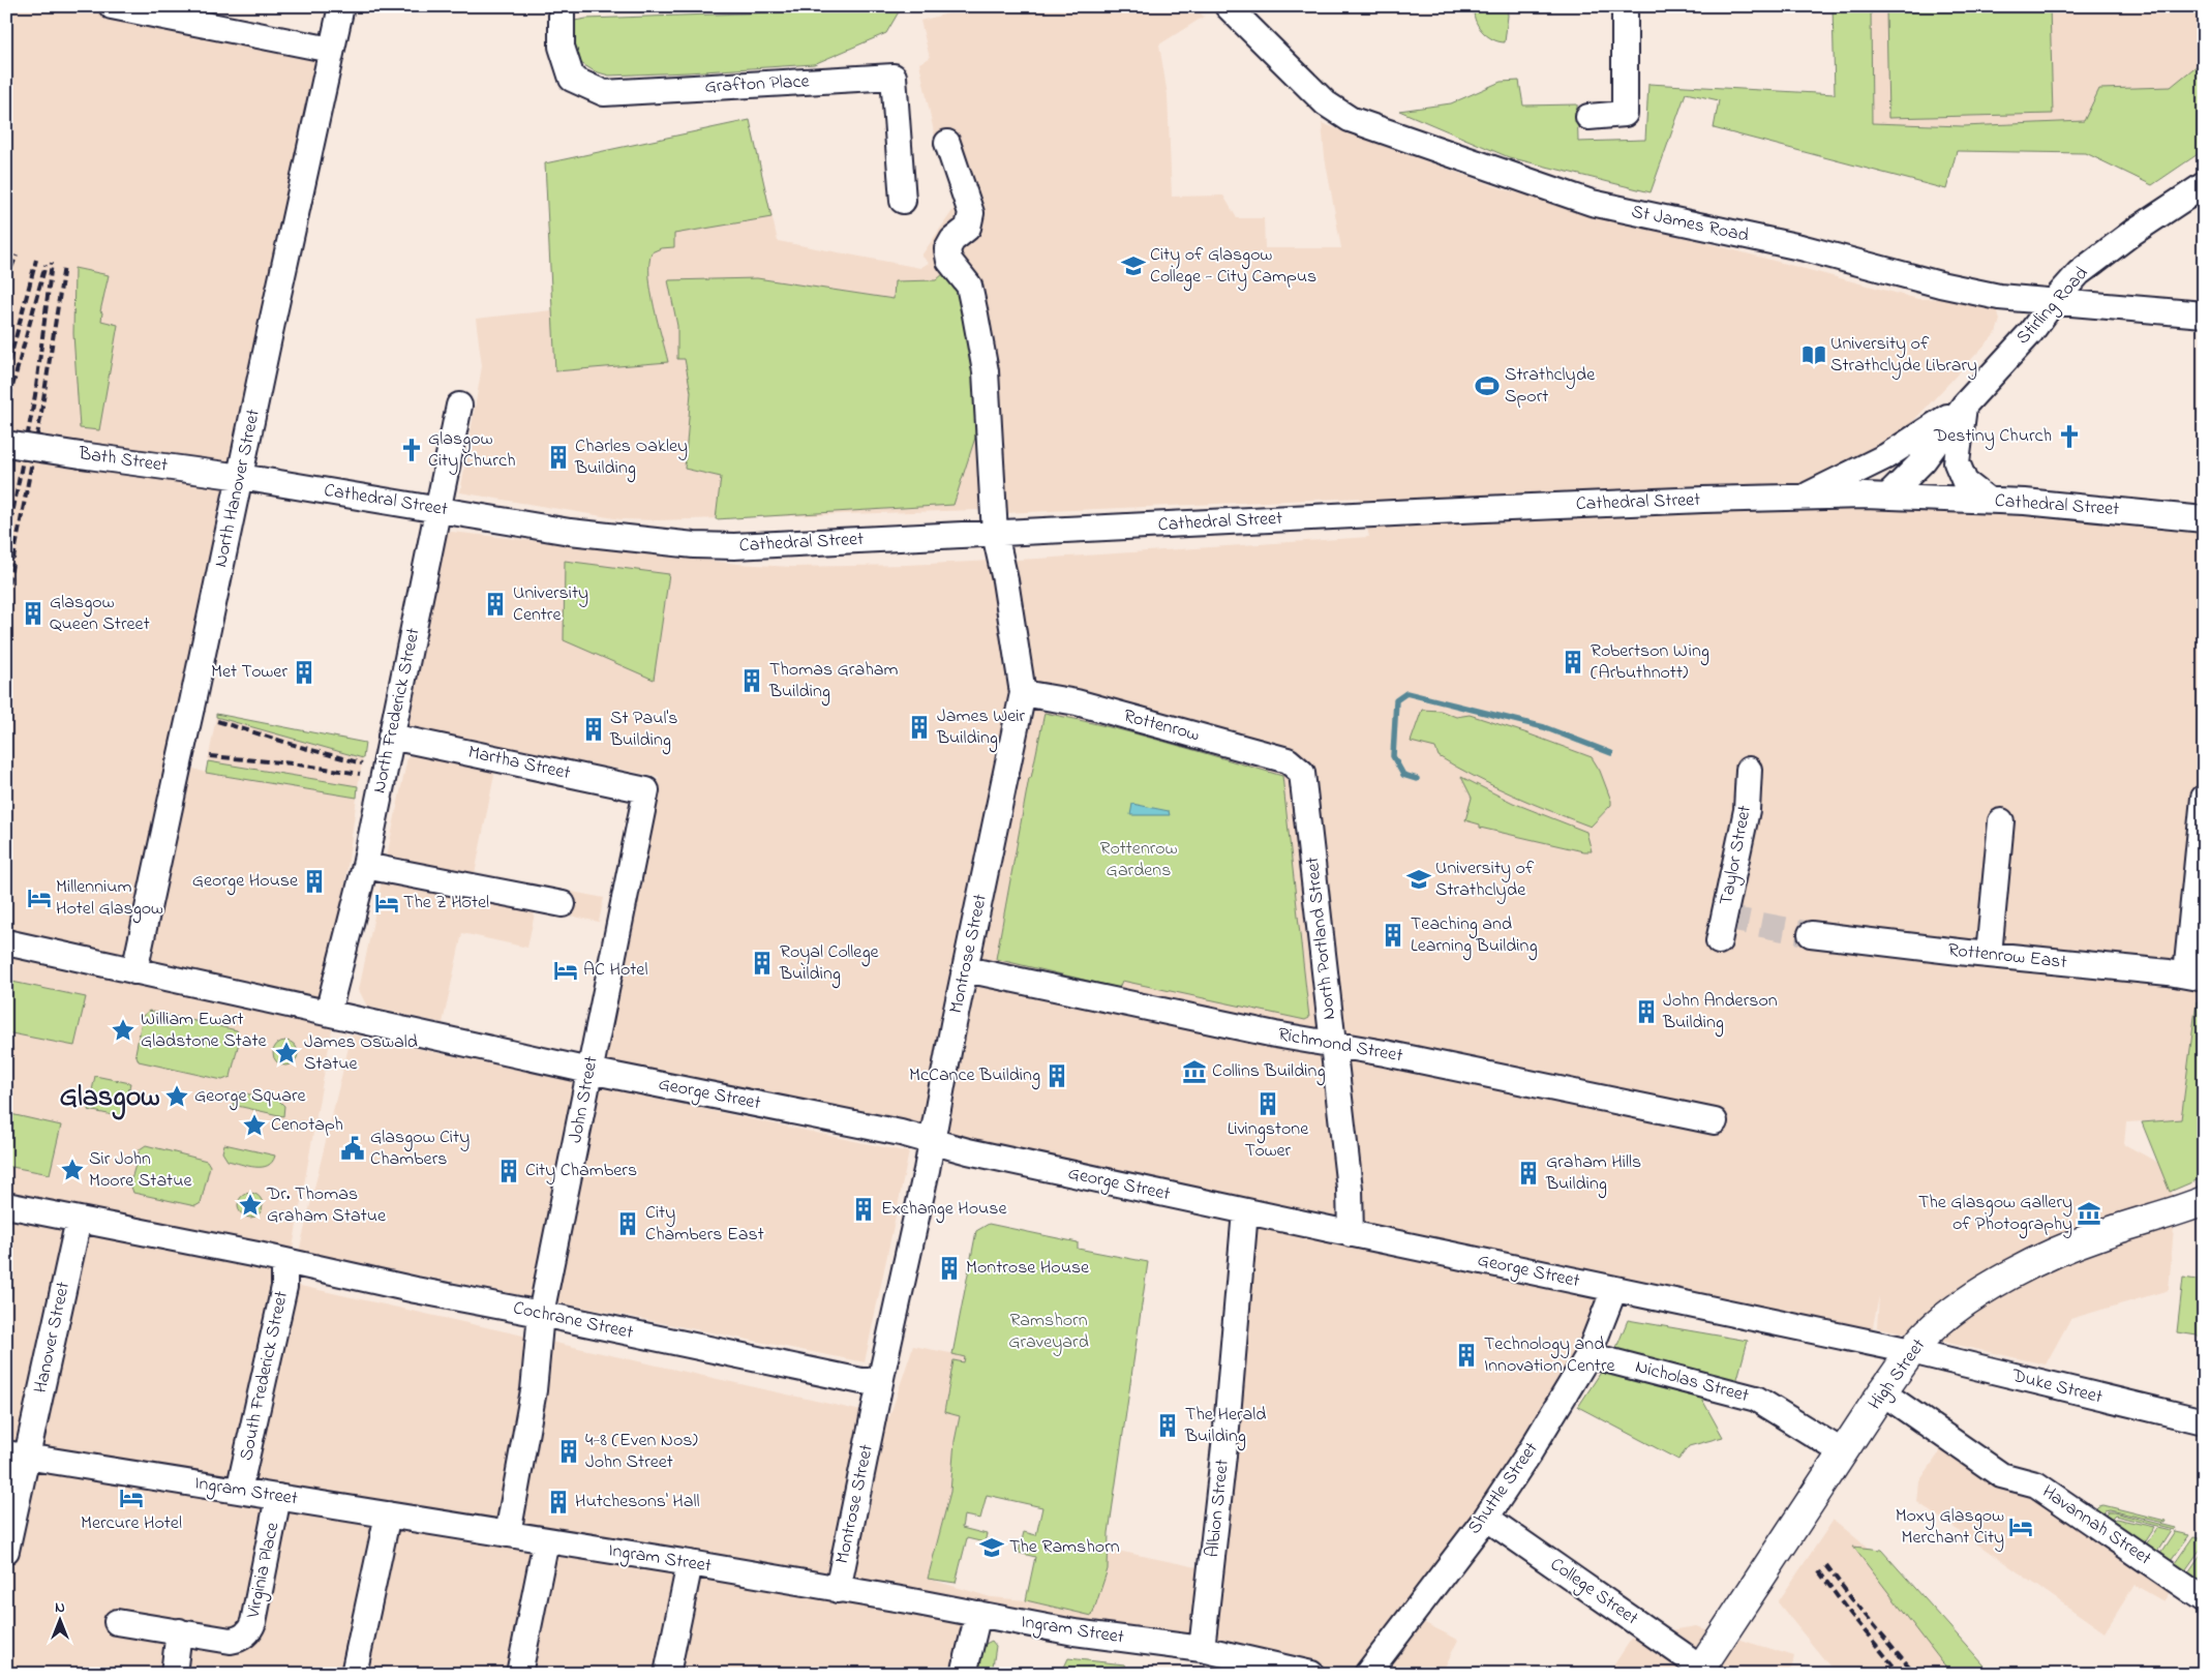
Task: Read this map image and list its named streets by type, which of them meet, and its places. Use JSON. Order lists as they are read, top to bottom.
{
  "streets": {
    "main road": ["High Street"],
    "street": [
      "Grafton Place",
      "St James Road",
      "Stirling Road",
      "Bath Street",
      "North Hanover Street",
      "Cathedral Street",
      "North Frederick Street",
      "Rottenrow",
      "Martha Street",
      "Taylor Street",
      "North Portland Street",
      "Montrose Street",
      "Rottenrow East",
      "Richmond Street",
      "George Street",
      "John Street",
      "Cochrane Street",
      "Hanover Street",
      "South Frederick Street",
      "Nicholas Street",
      "Duke Street",
      "Shuttle Street",
      "Ingram Street",
      "Albion Street",
      "Havannah Street",
      "Virginia Place",
      "College Street"
    ]
  },
  "crossings": [
    ["St James Road", "Stirling Road"],
    ["Stirling Road", "Cathedral Street"],
    ["Bath Street", "North Hanover Street"],
    ["Bath Street", "Cathedral Street"],
    ["North Hanover Street", "Cathedral Street"],
    ["Cathedral Street", "North Frederick Street"],
    ["Cathedral Street", "Montrose Street"],
    ["North Frederick Street", "Martha Street"],
    ["North Frederick Street", "George Street"],
    ["Rottenrow", "North Portland Street"],
    ["Rottenrow", "Montrose Street"],
    ["Martha Street", "John Street"],
    ["North Portland Street", "Richmond Street"],
    ["North Portland Street", "George Street"],
    ["Montrose Street", "Richmond Street"],
    ["Montrose Street", "George Street"],
    ["Montrose Street", "Cochrane Street"],
    ["Montrose Street", "Ingram Street"],
    ["George Street", "John Street"],
    ["George Street", "High Street"],
    ["George Street", "Duke Street"],
    ["George Street", "Shuttle Street"],
    ["George Street", "Albion Street"],
    ["John Street", "Cochrane Street"],
    ["John Street", "Ingram Street"],
    ["Cochrane Street", "South Frederick Street"],
    ["Hanover Street", "Ingram Street"],
    ["High Street", "Nicholas Street"],
    ["High Street", "Duke Street"],
    ["High Street", "Havannah Street"],
    ["High Street", "College Street"],
    ["South Frederick Street", "Ingram Street"],
    ["Nicholas Street", "Shuttle Street"],
    ["Shuttle Street", "College Street"],
    ["Ingram Street", "Albion Street"],
    ["Ingram Street", "Virginia Place"]
  ],
  "districts": ["Glasgow"],
  "parks": ["Rottenrow Gardens", "Ramshorn Graveyard"],
  "places": {
    "school or university": ["City of Glasgow College - City Campus", "University of Strathclyde", "The Ramshorn"],
    "library": ["University of Strathclyde Library"],
    "sports": ["Strathclyde Sport"],
    "church": ["Destiny Church", "Glasgow City Church"],
    "building": [
      "Charles Oakley Building",
      "University Centre",
      "Glasgow Queen Street",
      "Robertson Wing (Arbuthnott)",
      "Met Tower",
      "Thomas Graham Building",
      "James Weir Building",
      "St Paul's Building",
      "George House",
      "Teaching and Learning Building",
      "Royal College Building",
      "John Anderson Building",
      "McCance Building",
      "Livingstone Tower",
      "City Chambers",
      "Graham Hills Building",
      "Exchange House",
      "City Chambers East",
      "Montrose House",
      "Technology and Innovation Centre",
      "The Herald Building",
      "4-8 (Even Nos) John Street",
      "Hutchesons' Hall"
    ],
    "hotel": [
      "Millennium Hotel Glasgow",
      "The Z Hotel",
      "AC Hotel",
      "Mercure Hotel",
      "Moxy Glasgow Merchant City"
    ],
    "place": [
      "William Ewart Gladstone State",
      "James Oswald Statue",
      "George Square",
      "Cenotaph",
      "Sir John Moore Statue",
      "Dr. Thomas Graham Statue"
    ],
    "museum": ["Collins Building", "The Glasgow Gallery of Photography"],
    "public building": ["Glasgow City Chambers"]
  },
  "north": "top"
}
